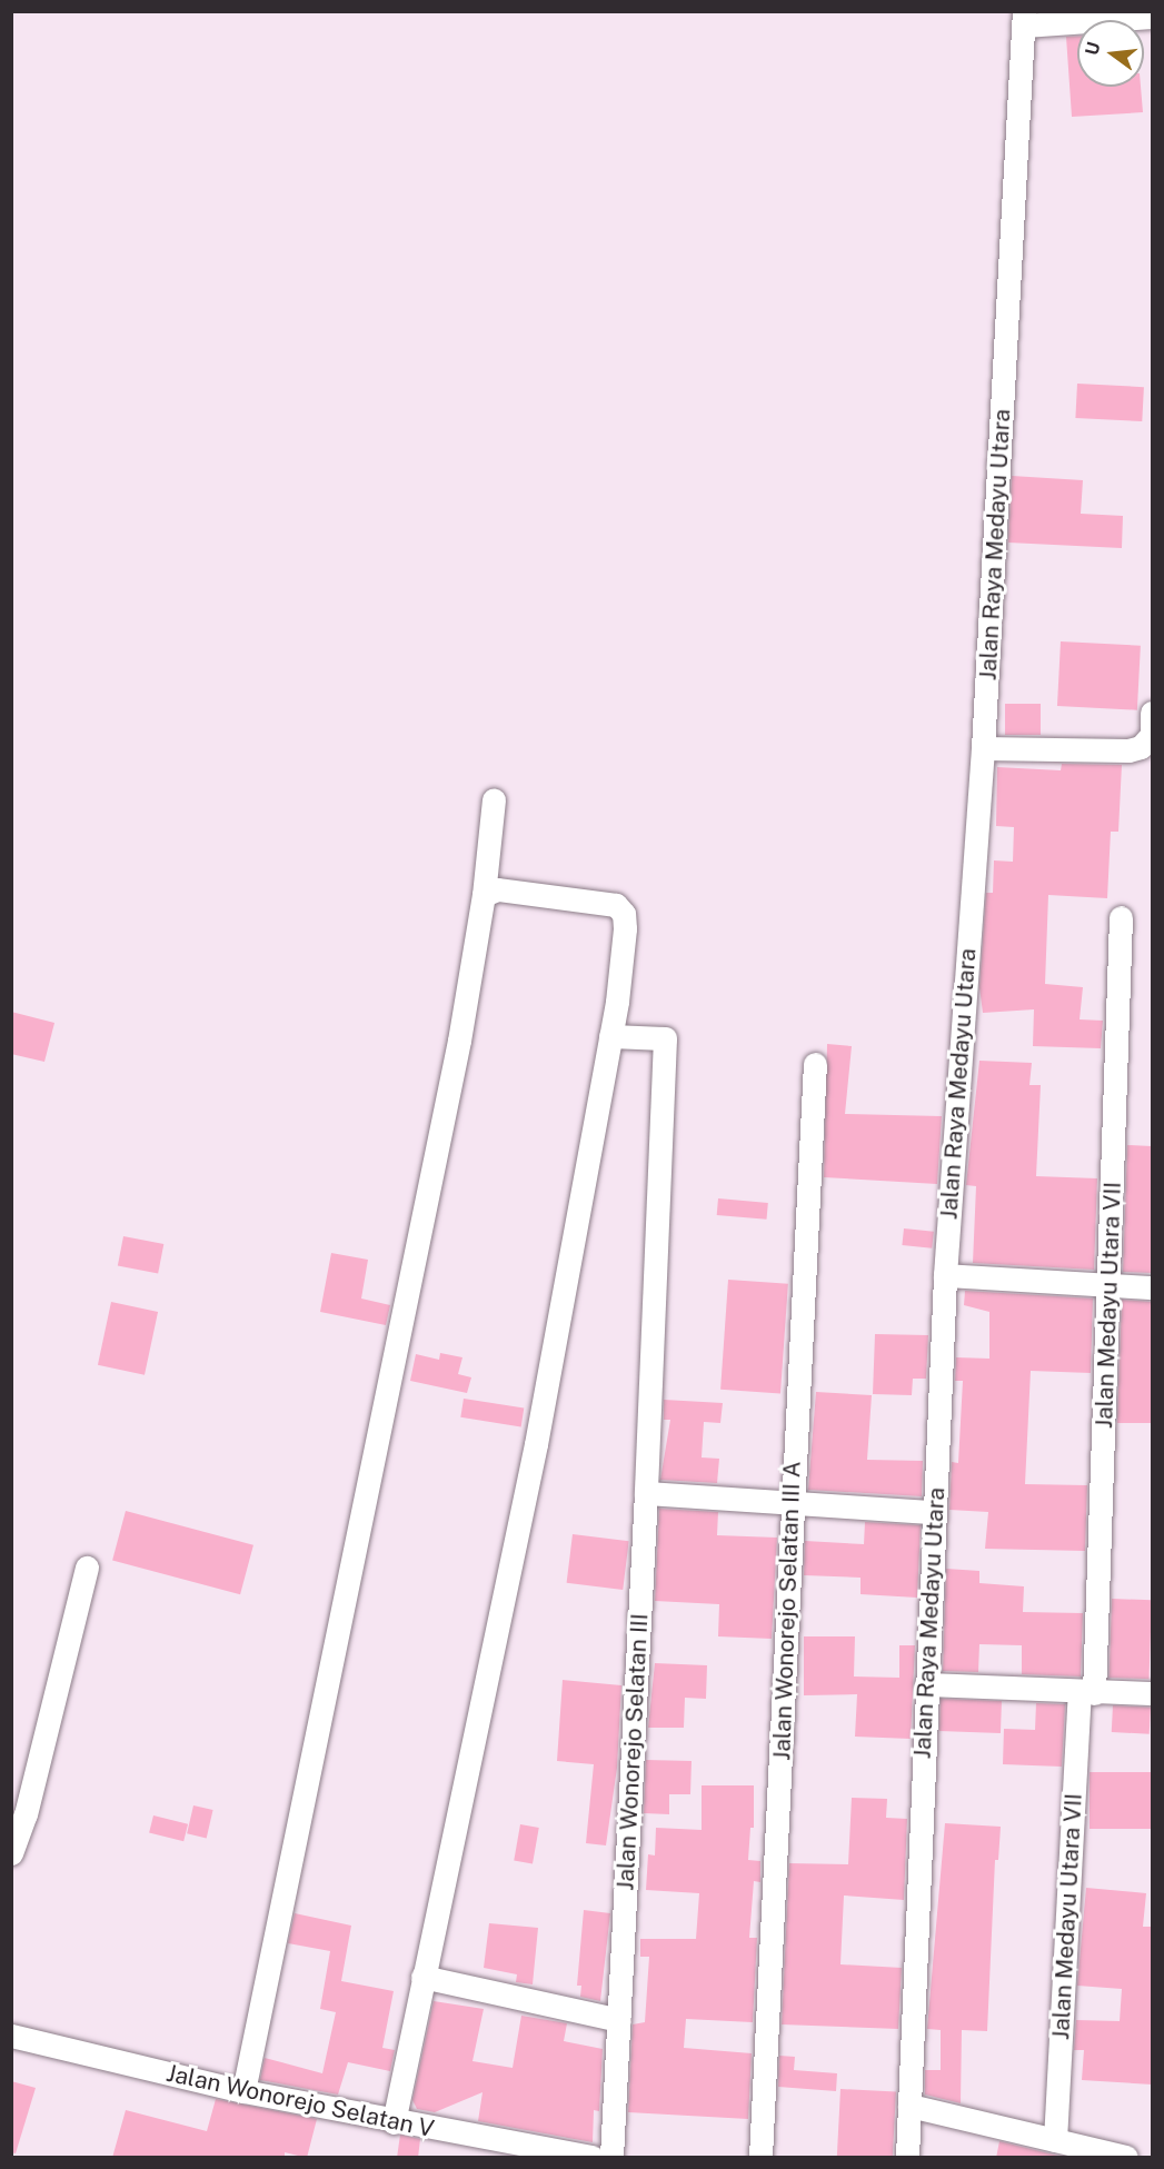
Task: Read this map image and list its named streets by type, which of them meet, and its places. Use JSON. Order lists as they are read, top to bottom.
{
  "streets": {
    "street": [
      "Jalan Raya Medayu Utara",
      "Jalan Medayu Utara VII",
      "Jalan Wonorejo Selatan III A",
      "Jalan Wonorejo Selatan III",
      "Jalan Wonorejo Selatan V"
    ]
  },
  "north": "left"
}
